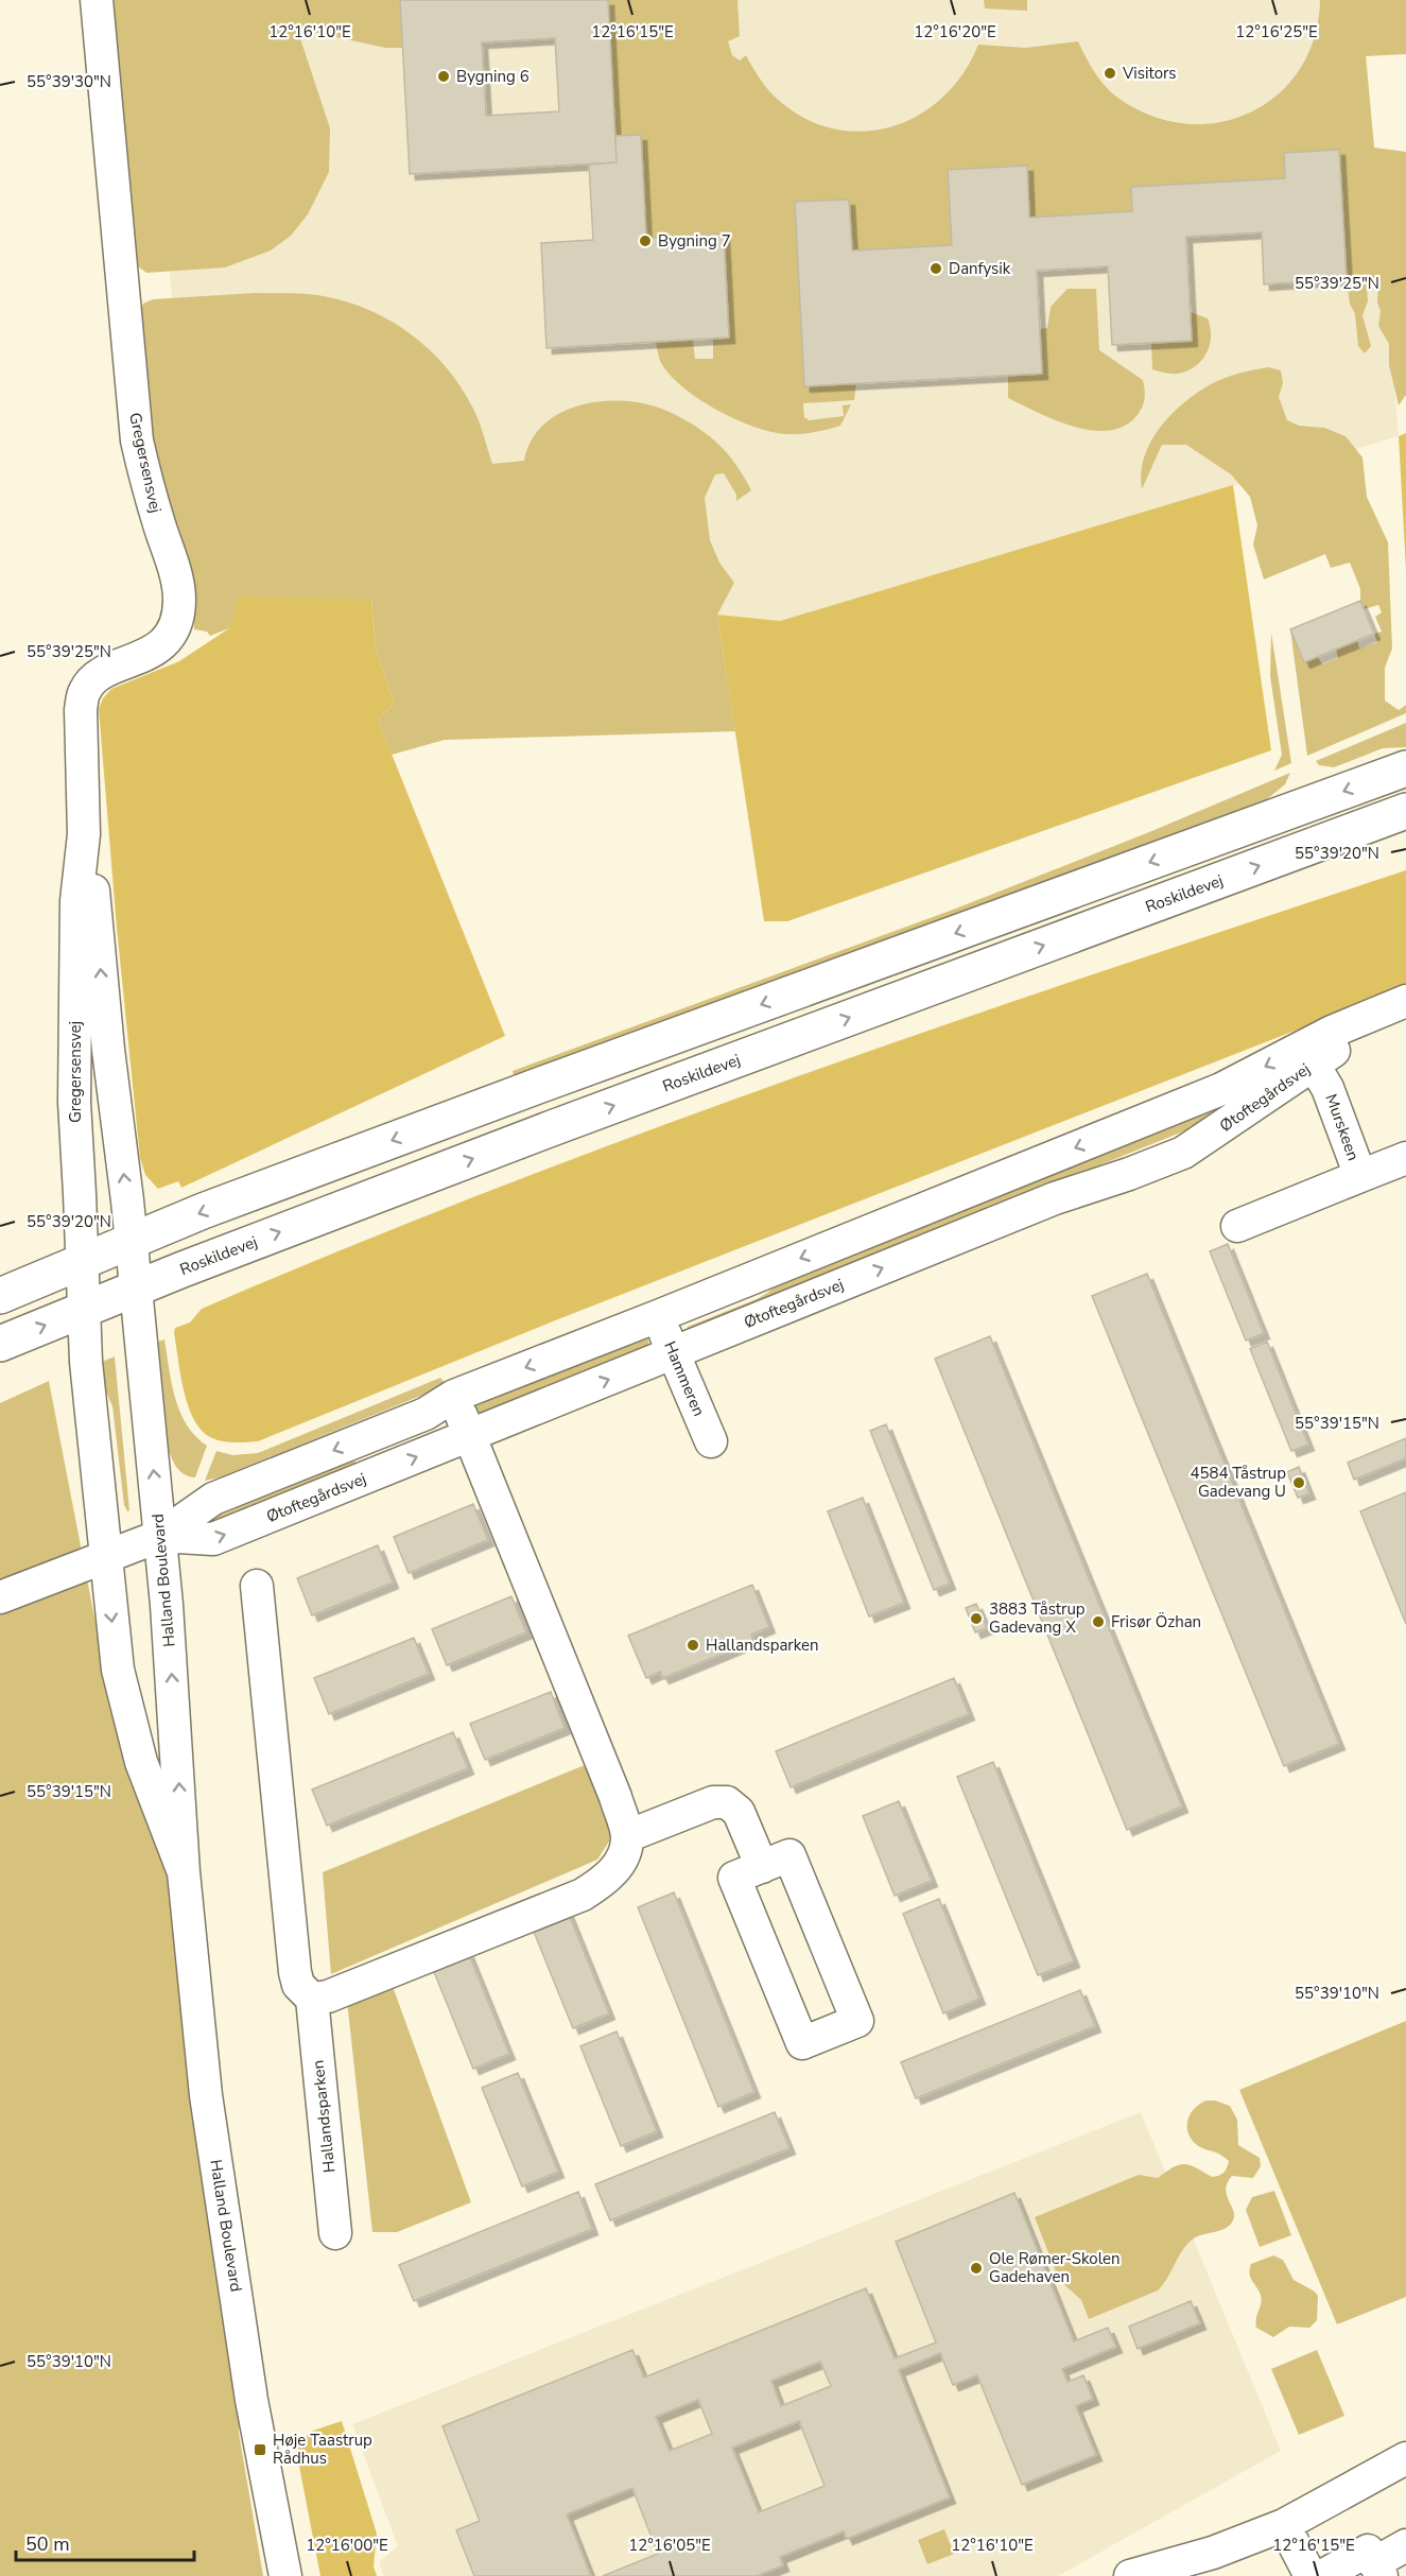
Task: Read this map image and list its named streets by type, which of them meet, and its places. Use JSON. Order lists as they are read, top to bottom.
{
  "streets": {
    "main road": ["Roskildevej"],
    "street": [
      "Gregersensvej",
      "Øtoftegårdsvej",
      "Murskeen",
      "Hammeren",
      "Halland Boulevard",
      "Hallandsparken"
    ]
  },
  "crossings": [
    ["Gregersensvej", "Roskildevej"],
    ["Gregersensvej", "Halland Boulevard"],
    ["Roskildevej", "Halland Boulevard"],
    ["Øtoftegårdsvej", "Murskeen"],
    ["Øtoftegårdsvej", "Hammeren"],
    ["Øtoftegårdsvej", "Halland Boulevard"]
  ],
  "places": {
    "other": [
      "Visitors",
      "Bygning 6",
      "Bygning 7",
      "Danfysik",
      "4584 Tåstrup Gadevang U",
      "3883 Tåstrup Gadevang X",
      "Frisør Özhan",
      "Hallandsparken",
      "Ole Rømer-Skolen Gadehaven"
    ],
    "transit": ["Høje Taastrup Rådhus"]
  },
  "scale_bar": "50 m",
  "coordinates": [
    "12°16'10\"E",
    "12°16'15\"E",
    "12°16'25\"E",
    "12°16'20\"E",
    "55°39'30\"N",
    "55°39'25\"N",
    "55°39'20\"N",
    "55°39'15\"N",
    "55°39'10\"N",
    "12°16'00\"E",
    "12°16'05\"E"
  ]
}
